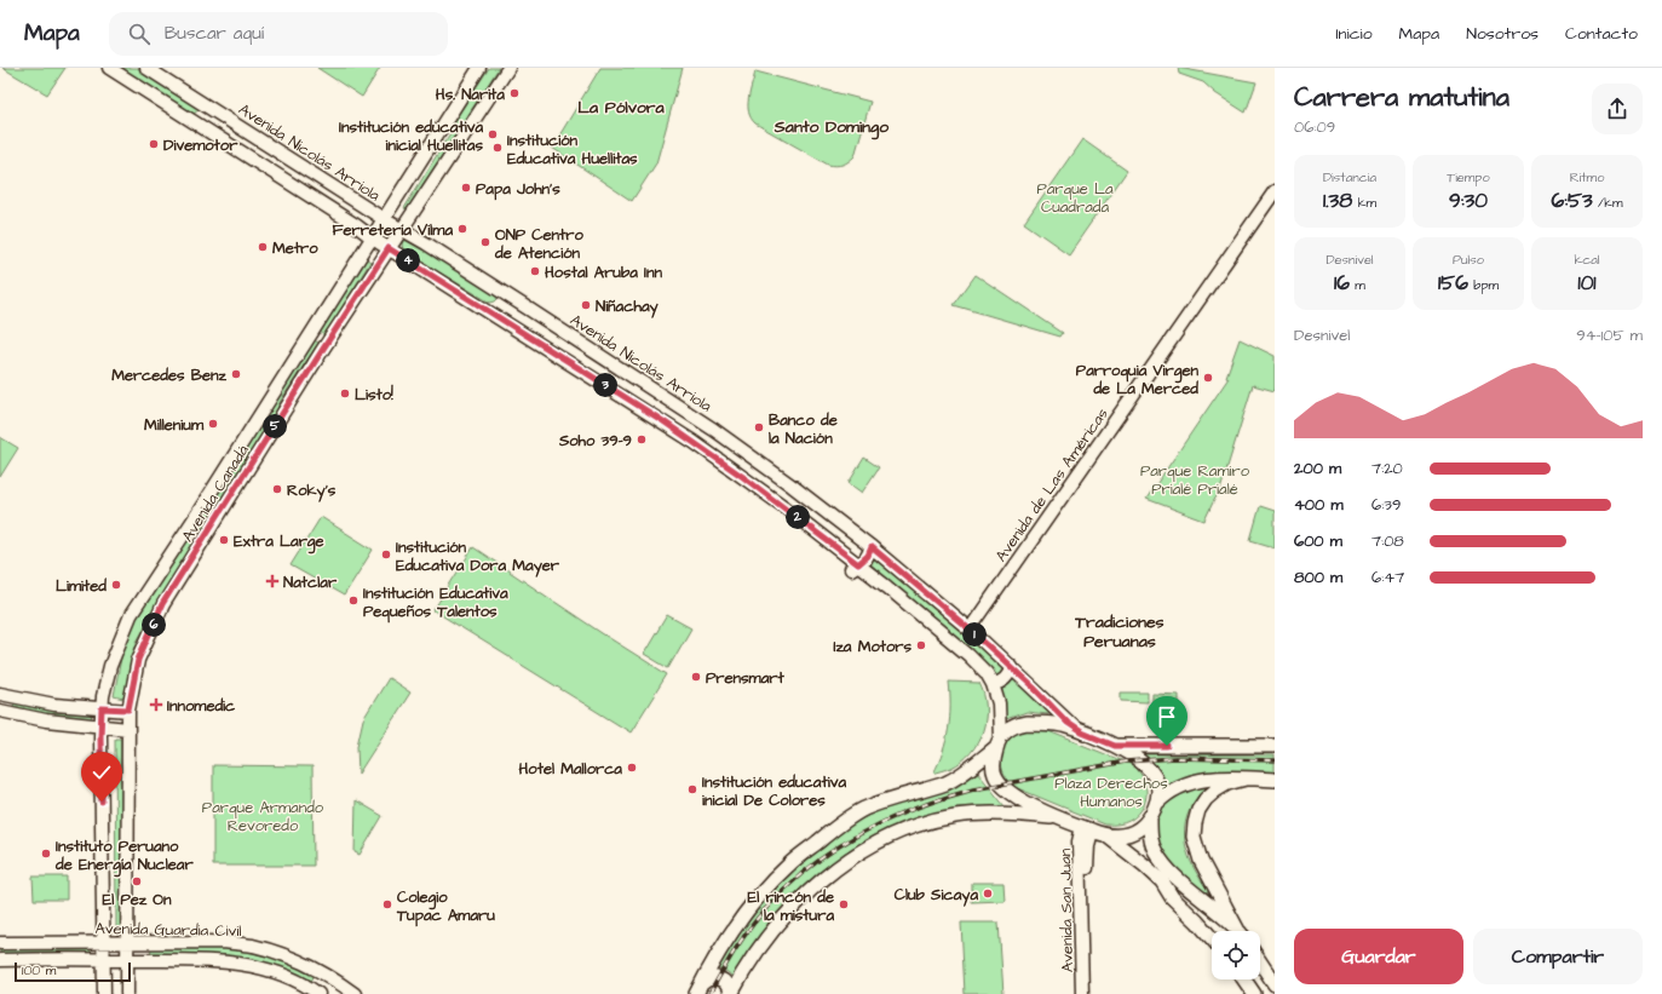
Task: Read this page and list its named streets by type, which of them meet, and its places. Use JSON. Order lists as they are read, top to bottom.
{
  "streets": {
    "main road": [
      "Avenida Nicolás Arriola",
      "Avenida de Las Américas",
      "Avenida Canadá",
      "Avenida San Juan",
      "Avenida Guardia Civil"
    ]
  },
  "crossings": [
    ["Avenida Nicolás Arriola", "Avenida de Las Américas"],
    ["Avenida Nicolás Arriola", "Avenida Canadá"],
    ["Avenida Canadá", "Avenida Guardia Civil"]
  ],
  "districts": ["La Pólvora", "Santo Domingo", "Tradiciones Peruanas"],
  "parks": [
    "Parque La Cuadrada",
    "Parque Ramiro Prialé Prialé",
    "Plaza Derechos Humanos",
    "Parque Armando Revoredo"
  ],
  "places": {
    "other": [
      "Hs. Narita",
      "Institución educativa inicial Huellitas",
      "Divemotor",
      "Institución Educativa Huellitas",
      "Papa John's",
      "Ferretería Vilma",
      "ONP Centro de Atención",
      "Metro",
      "Hostal Aruba Inn",
      "Niñachay",
      "Mercedes Benz",
      "Parroquia Virgen de La Merced",
      "Listo!",
      "Millenium",
      "Banco de la Nación",
      "Soho 39-9",
      "Roky's",
      "Extra Large",
      "Institución Educativa Dora Mayer",
      "Limited",
      "Institución Educativa Pequeños Talentos",
      "Iza Motors",
      "Prensmart",
      "Hotel Mallorca",
      "Institución educativa inicial De Colores",
      "Instituto Peruano de Energía Nuclear",
      "El Pez On",
      "Club Sicaya",
      "Colegio Tupac Amaru",
      "El rincón de la mistura"
    ],
    "health": ["Natclar", "Innomedic"]
  },
  "scale_bar": "100 m",
  "page": {
    "header": "Mapa",
    "search": "Buscar aquí",
    "nav": [
      "Inicio",
      "Mapa",
      "Nosotros",
      "Contacto"
    ],
    "heading": ["Carrera matutina", "06:09"],
    "stats": [
      ["Distancia", "1.38 km"],
      ["Tiempo", "9:30"],
      ["Ritmo", "6:53 /km"],
      ["Desnivel", "16 m"],
      ["Pulso", "156 bpm"],
      ["kcal", "101"]
    ],
    "pins": [
      "4",
      "3",
      "5",
      "2",
      "6",
      "1"
    ],
    "chart": ["Desnivel", "94–105 m"],
    "list": [
      {
        "name": "200 m",
        "note": "7:20"
      },
      {
        "name": "400 m",
        "note": "6:39"
      },
      {
        "name": "600 m",
        "note": "7:08"
      },
      {
        "name": "800 m",
        "note": "6:47"
      }
    ],
    "buttons": ["Guardar", "Compartir"],
    "scale": "100 m"
  }
}
